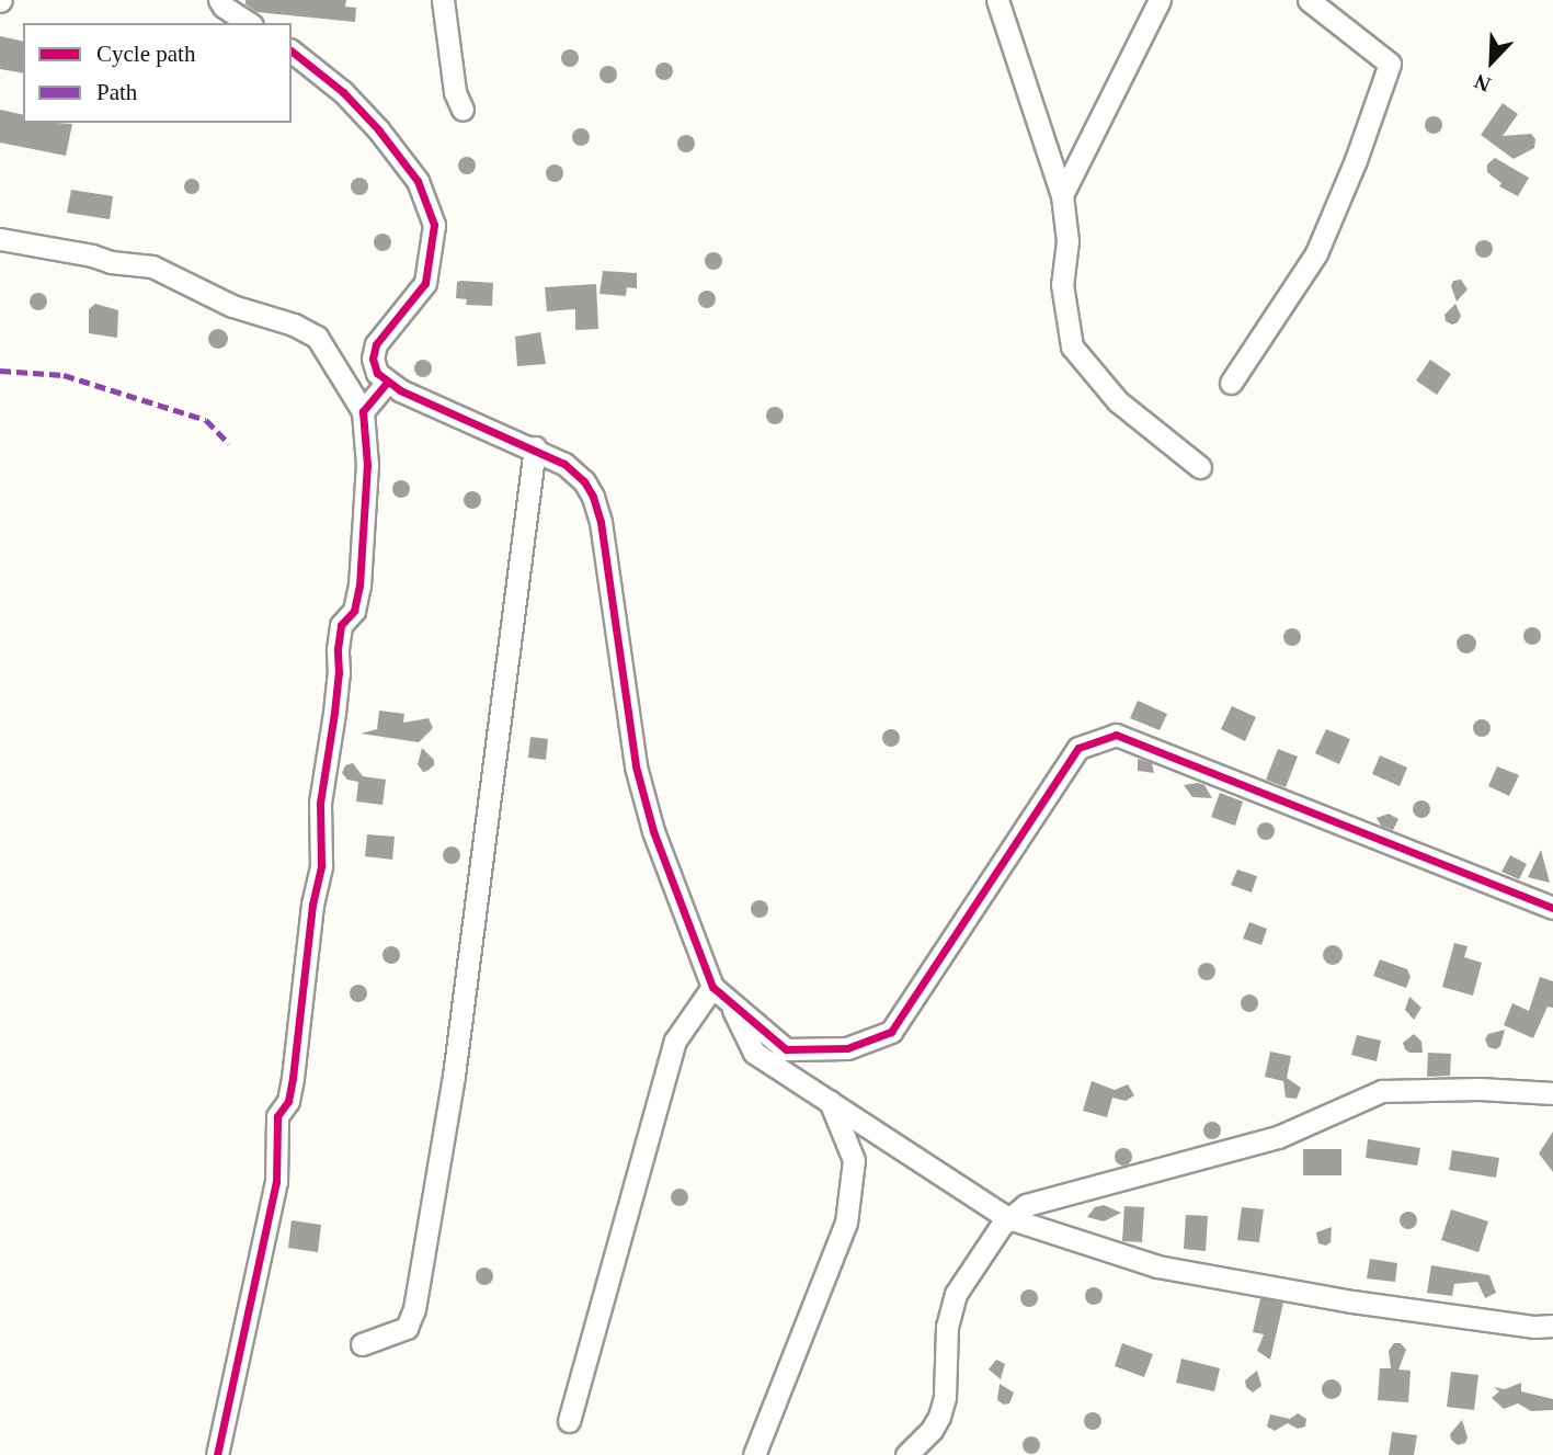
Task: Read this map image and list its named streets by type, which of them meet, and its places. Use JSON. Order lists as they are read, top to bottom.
{
  "legend": ["Cycle path", "Path"],
  "north": "bottom left"
}
